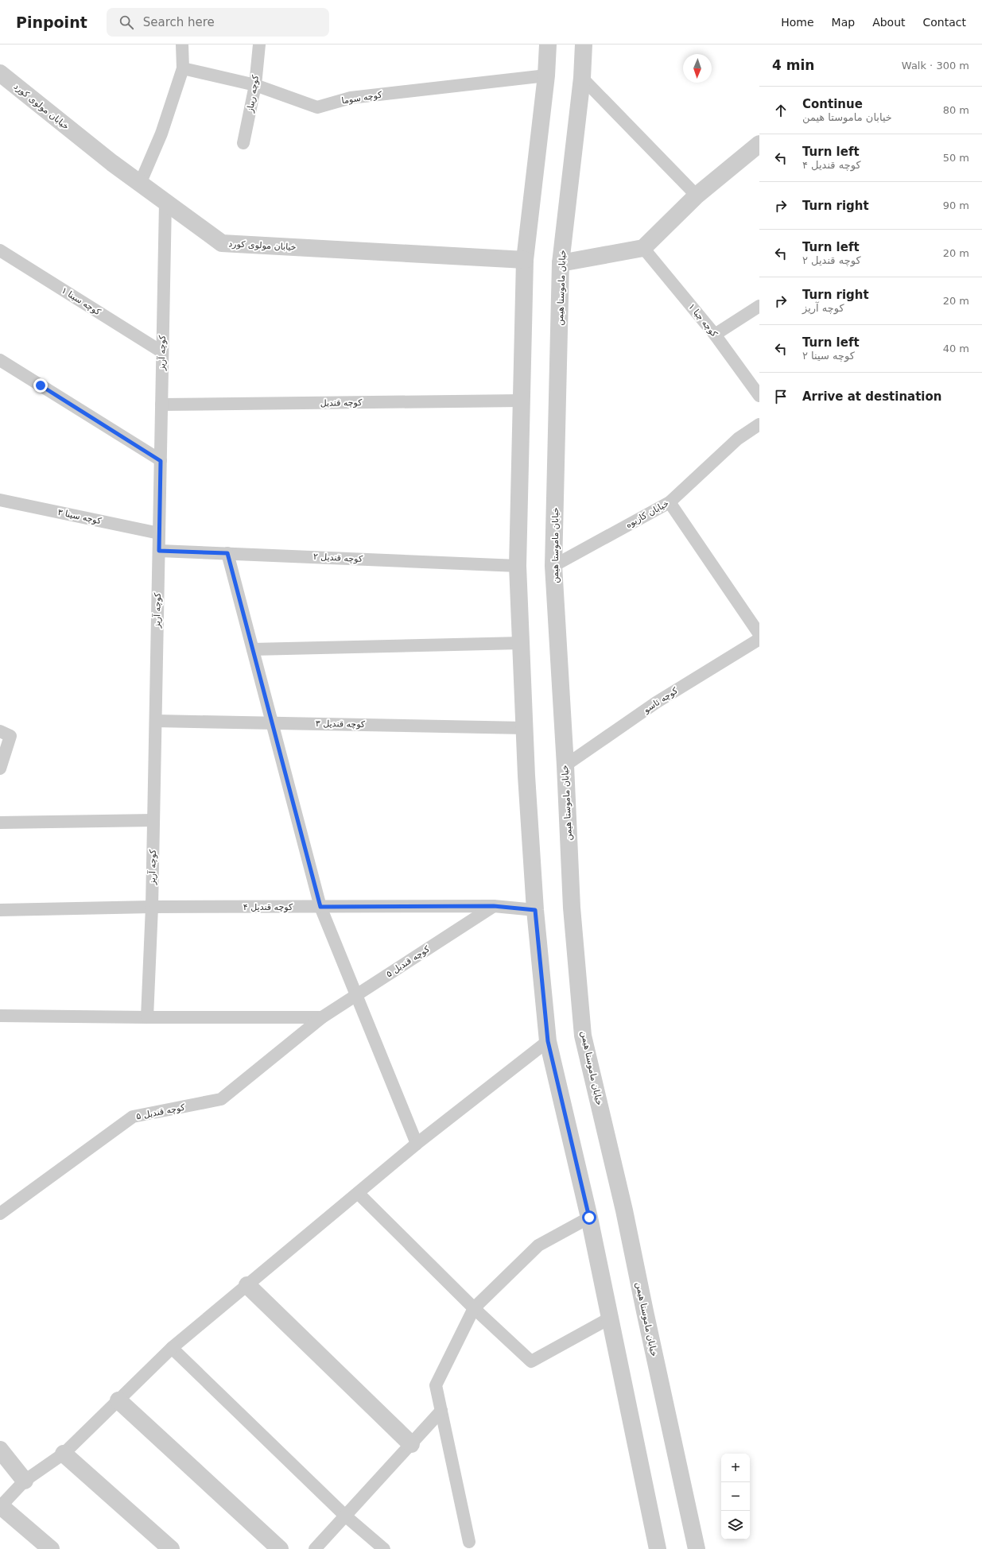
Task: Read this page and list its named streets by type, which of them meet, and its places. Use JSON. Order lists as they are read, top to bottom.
{
  "streets": {
    "street": ["خیابان مولوی کورد", "خیابان ماموستا هیمن"],
    "lane": [
      "کوچه ریباز",
      "کوچه سوما",
      "کوچه سینا ۱",
      "کوچه چیا ۱",
      "کوچه آریز",
      "کوچه قندیل",
      "خیابان کازیوه",
      "کوچه سینا ۳",
      "کوچه قندیل ۲",
      "کوچه ئاسو",
      "کوچه قندیل ۳",
      "کوچه قندیل ۴",
      "کوچه قندیل ۵"
    ]
  },
  "crossings": [
    ["کوچه ریباز", "کوچه سوما"],
    ["خیابان مولوی کورد", "کوچه آریز"],
    ["خیابان ماموستا هیمن", "خیابان کازیوه"],
    ["خیابان ماموستا هیمن", "کوچه ئاسو"],
    ["کوچه سینا ۱", "کوچه آریز"],
    ["کوچه آریز", "کوچه قندیل"],
    ["کوچه آریز", "کوچه سینا ۳"],
    ["کوچه آریز", "کوچه قندیل ۲"],
    ["کوچه آریز", "کوچه قندیل ۳"],
    ["کوچه آریز", "کوچه قندیل ۴"],
    ["کوچه قندیل ۴", "کوچه قندیل ۵"]
  ],
  "north": "bottom",
  "page": {
    "header": "Pinpoint",
    "search": "Search here",
    "nav": [
      "Home",
      "Map",
      "About",
      "Contact"
    ],
    "heading": ["4 min", "Walk · 300 m"],
    "list": [
      ["Continue", "خیابان ماموستا هیمن", "80 m"],
      ["Turn left", "کوچه قندیل ۴", "50 m"],
      ["Turn right", "90 m"],
      ["Turn left", "کوچه قندیل ۲", "20 m"],
      ["Turn right", "کوچه آریز", "20 m"],
      ["Turn left", "کوچه سینا ۲", "40 m"],
      "Arrive at destination"
    ],
    "map_buttons": ["+", "−"]
  }
}
